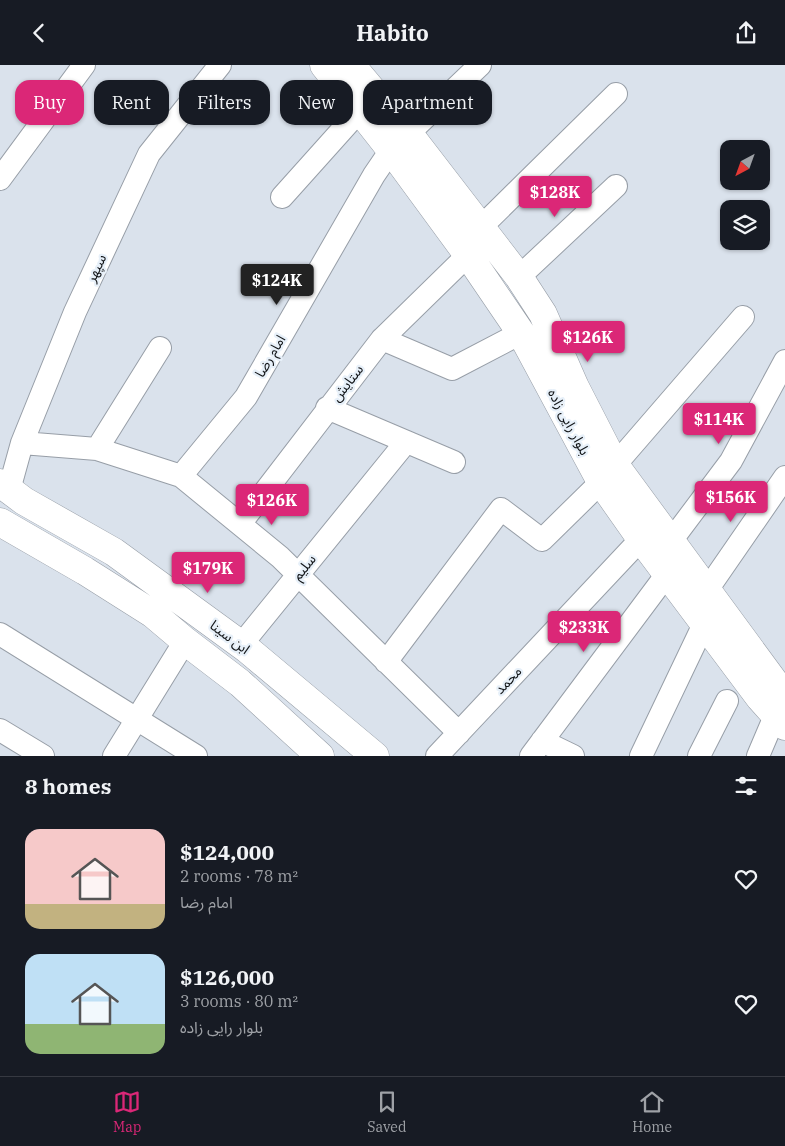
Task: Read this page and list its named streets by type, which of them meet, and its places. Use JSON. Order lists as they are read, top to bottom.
{
  "streets": {
    "main road": ["بلوار رایی زاده", "ابن سینا"],
    "street": [
      "سپهر",
      "امام رضا",
      "ستایش",
      "سلیم",
      "محمد"
    ]
  },
  "crossings": [
    ["سپهر", "ابن سینا"],
    ["امام رضا", "بلوار رایی زاده"],
    ["ستایش", "بلوار رایی زاده"],
    ["بلوار رایی زاده", "محمد"],
    ["سلیم", "ابن سینا"]
  ],
  "north": "bottom left",
  "page": {
    "header": "Habito",
    "chip": [
      "Buy",
      "Rent",
      "Filters",
      "New",
      "Apartment"
    ],
    "price": [
      "$128K",
      "$124K",
      "$126K",
      "$114K",
      "$156K",
      "$126K",
      "$179K",
      "$233K"
    ],
    "heading": "8 homes",
    "list": [
      {
        "name": "$124,000",
        "note": "2 rooms · 78 m² · امام رضا"
      },
      {
        "name": "$126,000",
        "note": "3 rooms · 80 m² · بلوار رایی زاده"
      }
    ],
    "tabs": ["Map", "Saved", "Home"]
  }
}
